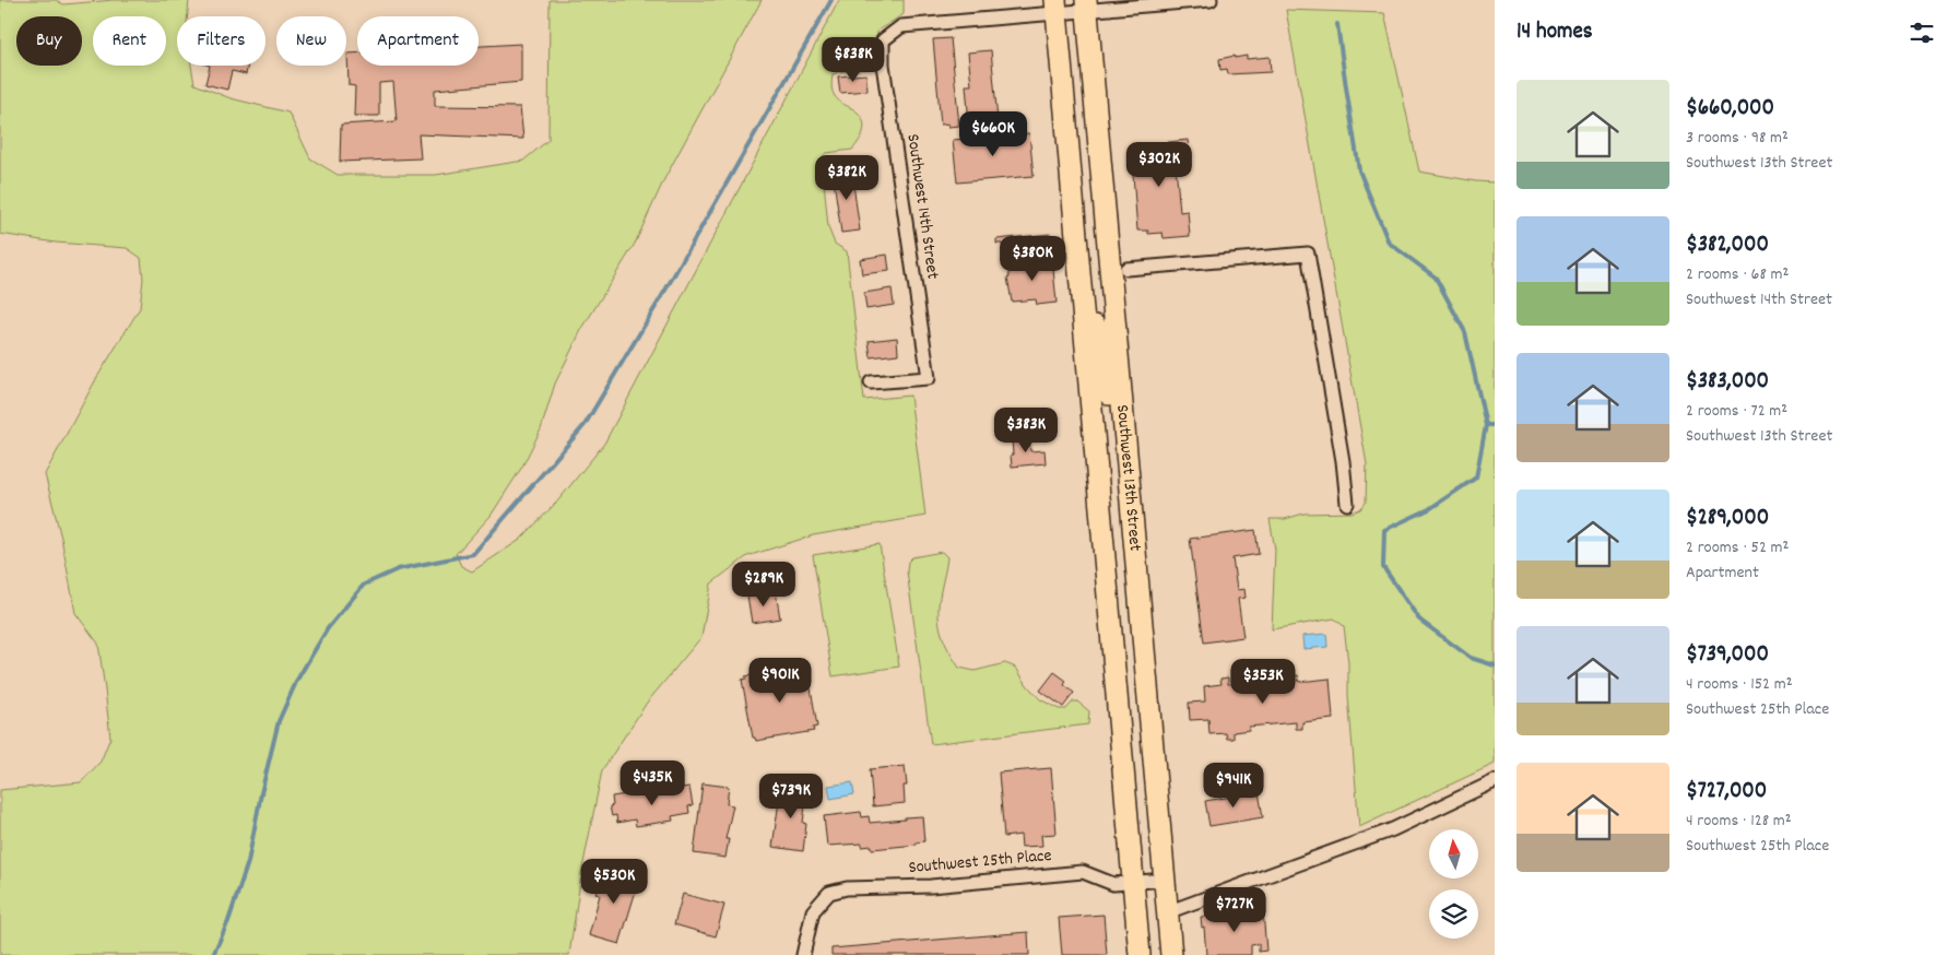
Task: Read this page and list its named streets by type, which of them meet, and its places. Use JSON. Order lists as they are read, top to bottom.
{
  "streets": {
    "main road": ["Southwest 13th Street"],
    "street": ["Southwest 14th Street", "Southwest 25th Place"]
  },
  "crossings": [
    ["Southwest 14th Street", "Southwest 13th Street"],
    ["Southwest 13th Street", "Southwest 25th Place"]
  ],
  "north": "top",
  "page": {
    "heading": "14 homes",
    "chip": [
      "Buy",
      "Rent",
      "Filters",
      "New",
      "Apartment"
    ],
    "price": [
      "$838K",
      "$660K",
      "$302K",
      "$382K",
      "$380K",
      "$383K",
      "$289K",
      "$901K",
      "$353K",
      "$435K",
      "$941K",
      "$739K",
      "$530K",
      "$727K"
    ],
    "list": [
      {
        "name": "$660,000",
        "note": "3 rooms · 98 m² · Southwest 13th Street"
      },
      {
        "name": "$382,000",
        "note": "2 rooms · 68 m² · Southwest 14th Street"
      },
      {
        "name": "$383,000",
        "note": "2 rooms · 72 m² · Southwest 13th Street"
      },
      {
        "name": "$289,000",
        "note": "2 rooms · 52 m² · Apartment"
      },
      {
        "name": "$739,000",
        "note": "4 rooms · 152 m² · Southwest 25th Place"
      },
      {
        "name": "$727,000",
        "note": "4 rooms · 128 m² · Southwest 25th Place"
      }
    ]
  }
}
